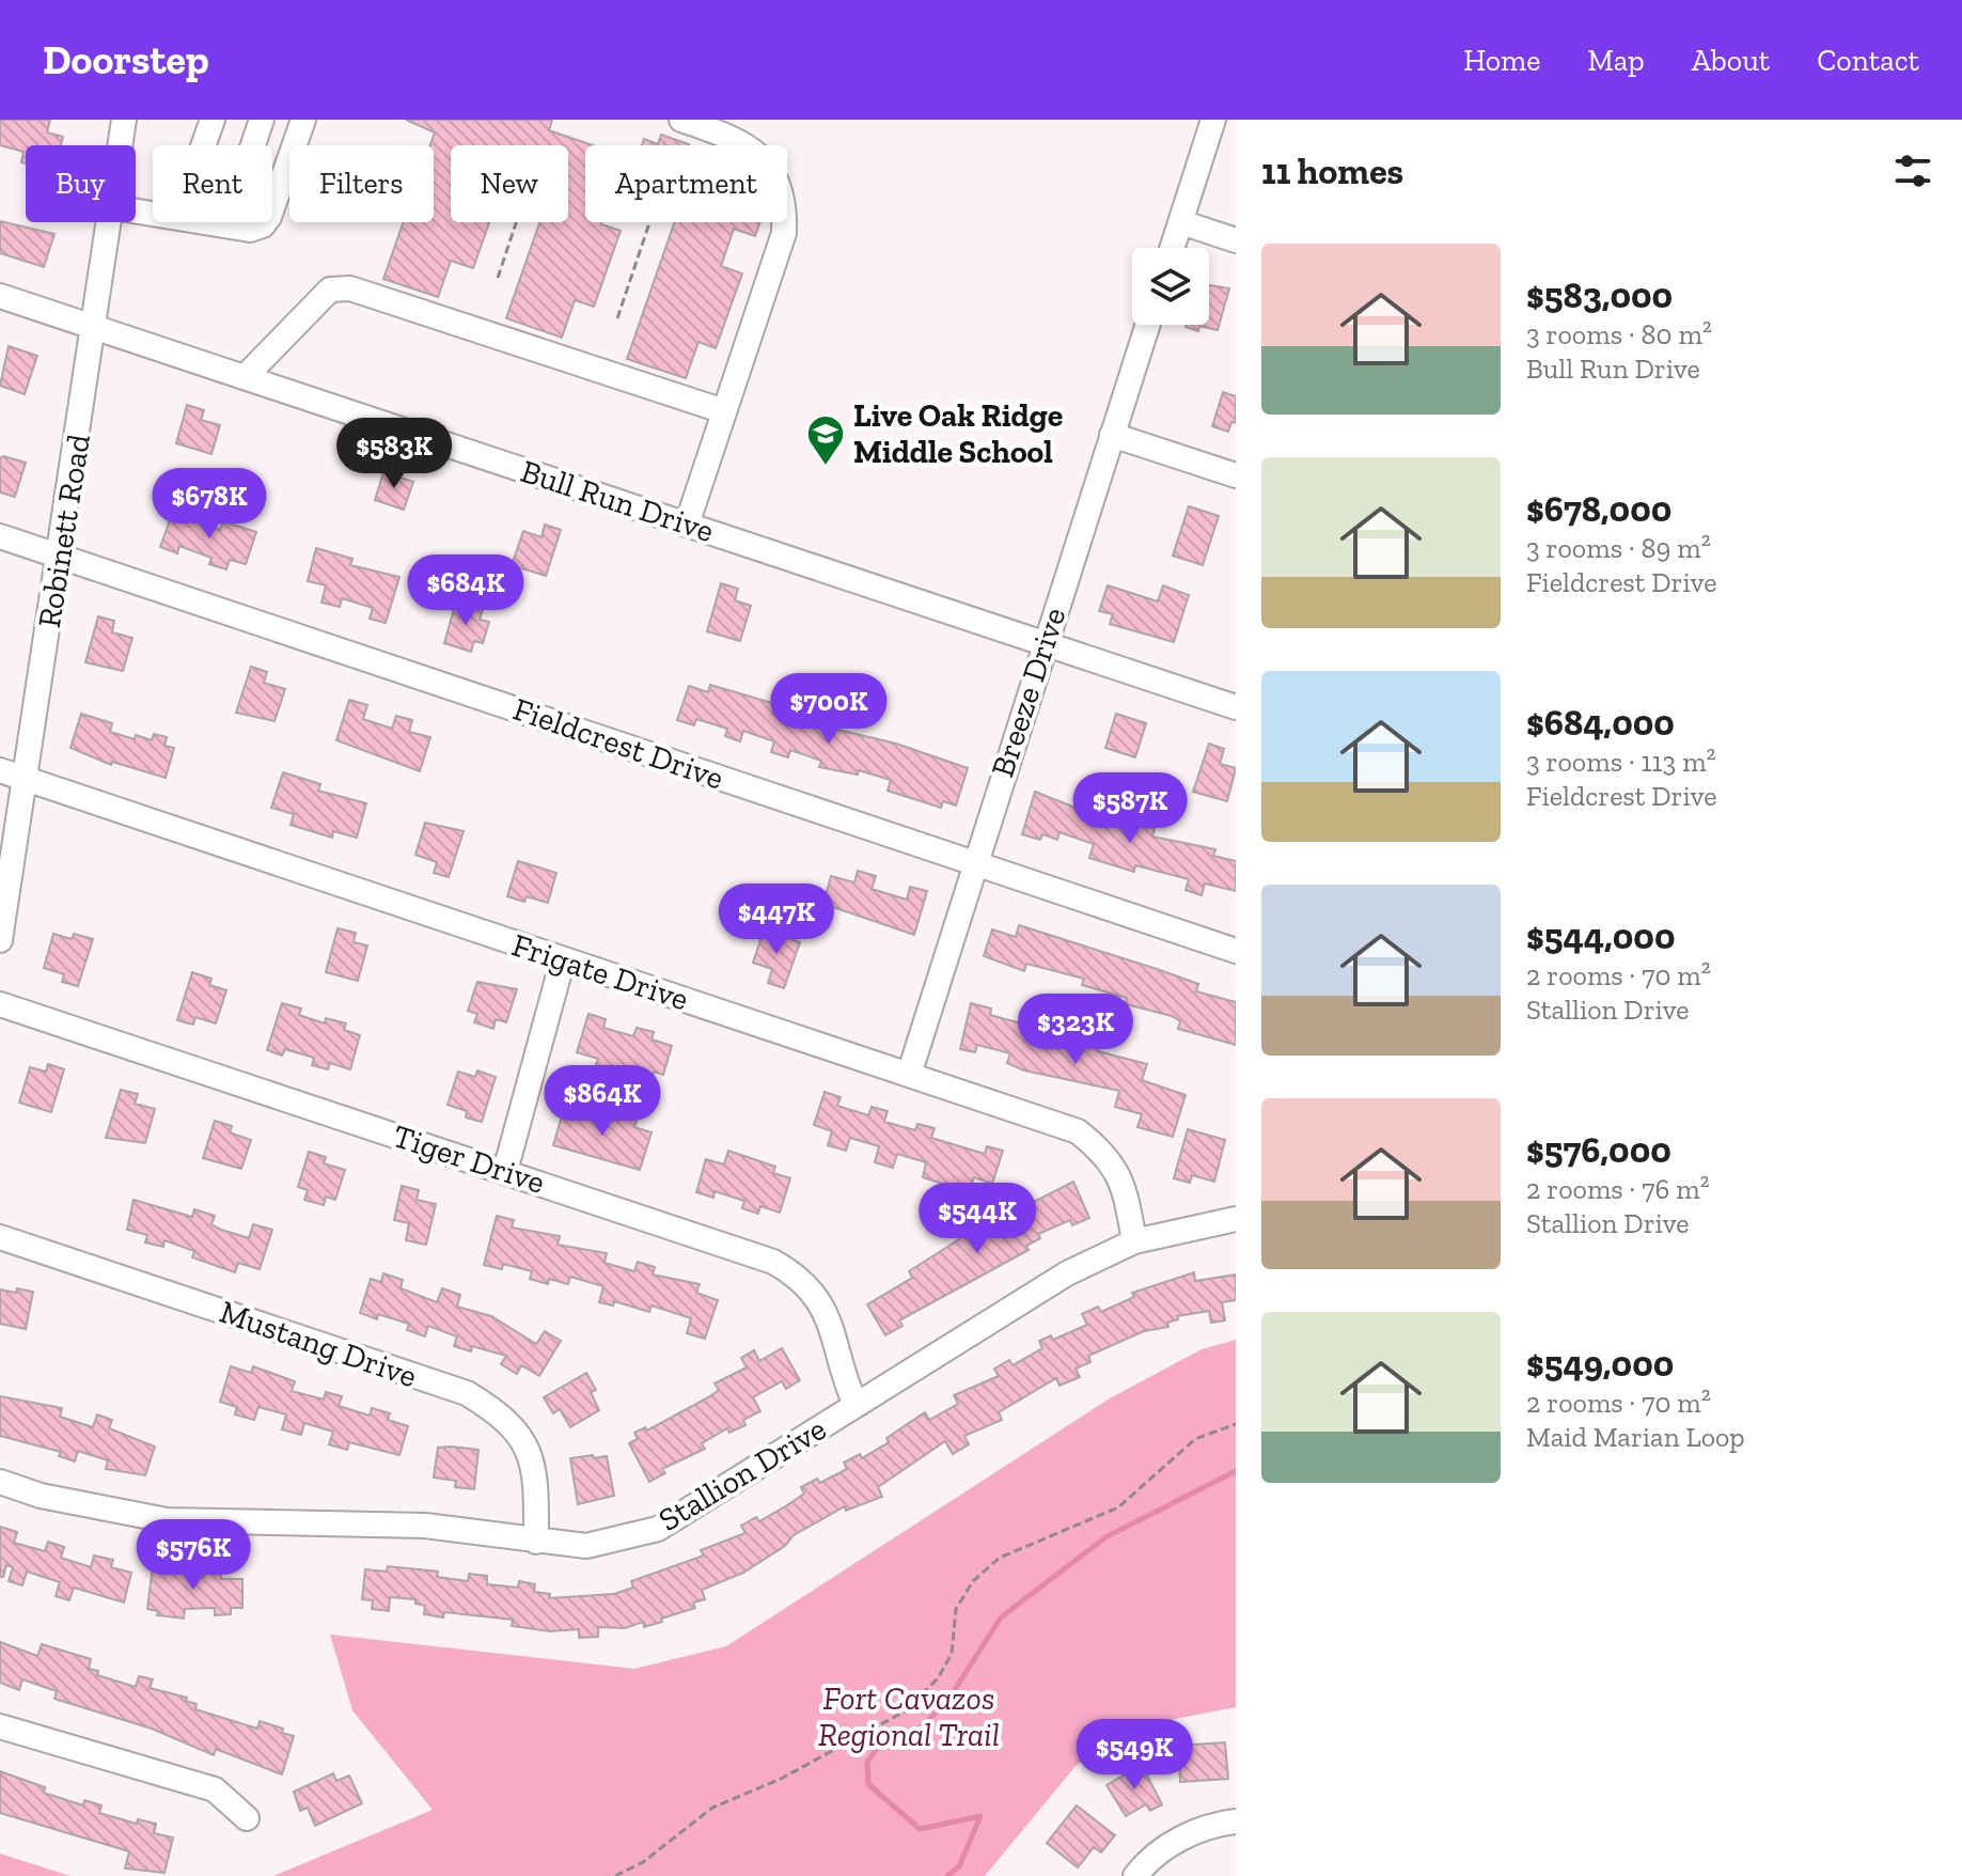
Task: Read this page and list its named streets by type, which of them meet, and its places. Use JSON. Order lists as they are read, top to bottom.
{
  "streets": {
    "street": [
      "Bull Run Drive",
      "Robinett Road",
      "Breeze Drive",
      "Fieldcrest Drive",
      "Frigate Drive",
      "Tiger Drive",
      "Mustang Drive",
      "Stallion Drive"
    ]
  },
  "crossings": [
    ["Bull Run Drive", "Robinett Road"],
    ["Bull Run Drive", "Breeze Drive"],
    ["Robinett Road", "Fieldcrest Drive"],
    ["Robinett Road", "Frigate Drive"],
    ["Breeze Drive", "Fieldcrest Drive"],
    ["Breeze Drive", "Frigate Drive"],
    ["Frigate Drive", "Stallion Drive"],
    ["Tiger Drive", "Stallion Drive"],
    ["Mustang Drive", "Stallion Drive"]
  ],
  "parks": ["Fort Cavazos Regional Trail"],
  "places": {
    "school or university": ["Live Oak Ridge Middle School"]
  },
  "page": {
    "header": "Doorstep",
    "nav": [
      "Home",
      "Map",
      "About",
      "Contact"
    ],
    "heading": "11 homes",
    "chip": [
      "Buy",
      "Rent",
      "Filters",
      "New",
      "Apartment"
    ],
    "list": [
      {
        "name": "$583,000",
        "note": "3 rooms · 80 m² · Bull Run Drive"
      },
      {
        "name": "$678,000",
        "note": "3 rooms · 89 m² · Fieldcrest Drive"
      },
      {
        "name": "$684,000",
        "note": "3 rooms · 113 m² · Fieldcrest Drive"
      },
      {
        "name": "$544,000",
        "note": "2 rooms · 70 m² · Stallion Drive"
      },
      {
        "name": "$576,000",
        "note": "2 rooms · 76 m² · Stallion Drive"
      },
      {
        "name": "$549,000",
        "note": "2 rooms · 70 m² · Maid Marian Loop"
      }
    ],
    "price": [
      "$583K",
      "$678K",
      "$684K",
      "$700K",
      "$587K",
      "$447K",
      "$323K",
      "$864K",
      "$544K",
      "$576K",
      "$549K"
    ]
  }
}
